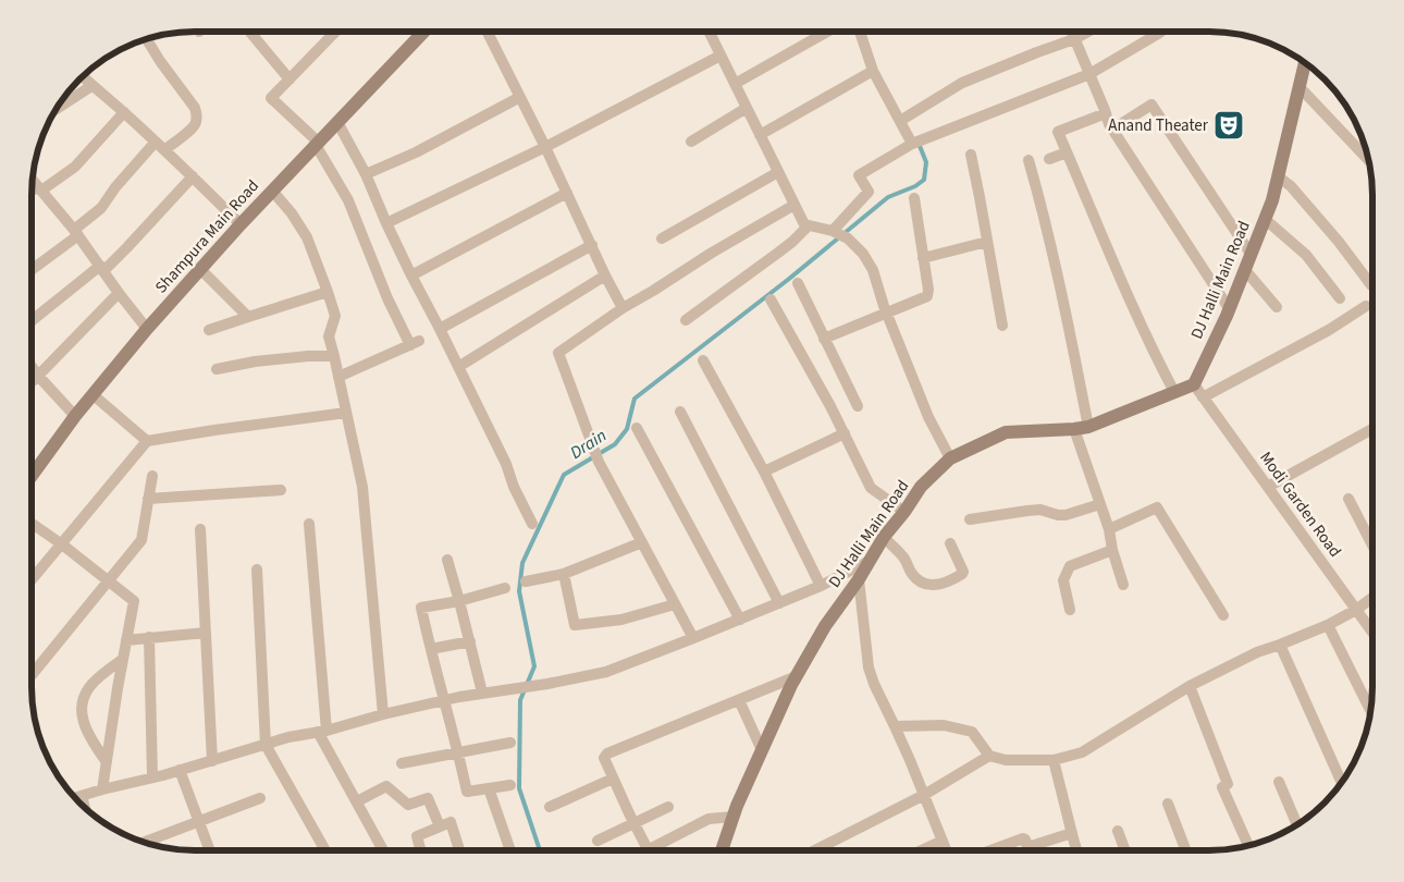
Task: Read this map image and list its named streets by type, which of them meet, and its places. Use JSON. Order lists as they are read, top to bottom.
{
  "streets": {
    "street": ["Shampura Main Road", "DJ Halli Main Road", "Modi Garden Road"]
  },
  "crossings": [
    ["DJ Halli Main Road", "Modi Garden Road"]
  ],
  "water": ["Drain"],
  "places": {
    "theatre": ["Anand Theater"]
  }
}
